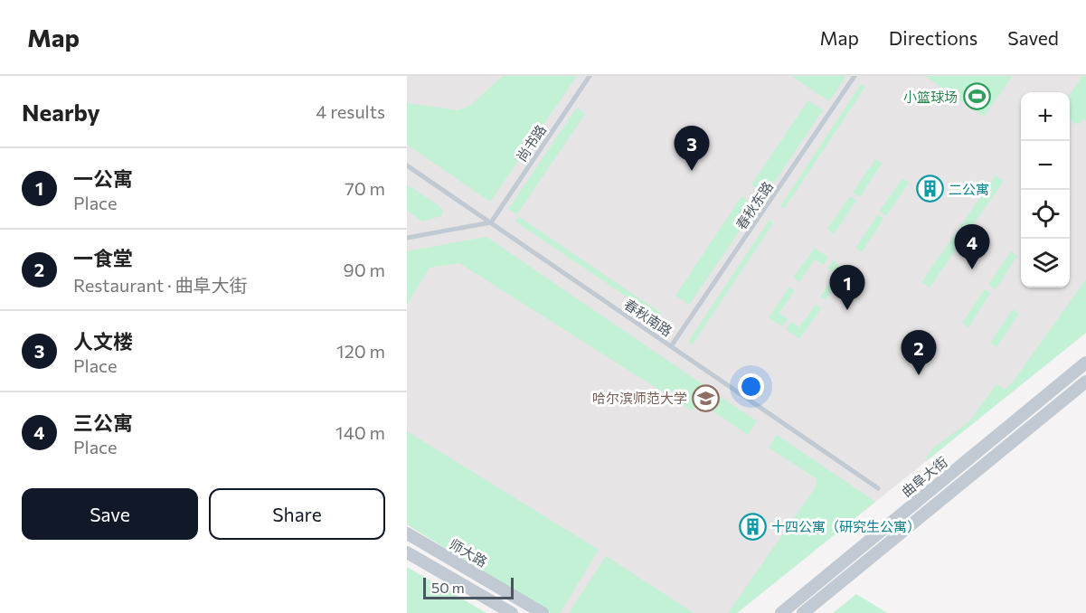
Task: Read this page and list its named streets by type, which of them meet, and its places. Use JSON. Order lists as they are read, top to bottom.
{
  "streets": {
    "street": ["曲阜大街", "师大路"],
    "lane": ["尚书路", "春秋东路", "春秋南路"]
  },
  "crossings": [
    ["尚书路", "春秋南路"],
    ["春秋东路", "春秋南路"]
  ],
  "places": {
    "sports": ["小篮球场"],
    "building": ["二公寓", "十四公寓（研究生公寓）"],
    "school or university": ["哈尔滨师范大学"]
  },
  "scale_bar": "50 m",
  "page": {
    "header": "Map",
    "nav": ["Map", "Directions", "Saved"],
    "heading": ["Nearby", "4 results"],
    "map_buttons": ["+", "−"],
    "pins": [
      "3",
      "4",
      "1",
      "2"
    ],
    "list": [
      {
        "mark": "1",
        "name": "一公寓",
        "note": "Place",
        "value": "70 m"
      },
      {
        "mark": "2",
        "name": "一食堂",
        "note": "Restaurant · 曲阜大街",
        "value": "90 m"
      },
      {
        "mark": "3",
        "name": "人文楼",
        "note": "Place",
        "value": "120 m"
      },
      {
        "mark": "4",
        "name": "三公寓",
        "note": "Place",
        "value": "140 m"
      }
    ],
    "buttons": ["Save", "Share"],
    "scale": "50 m"
  }
}
